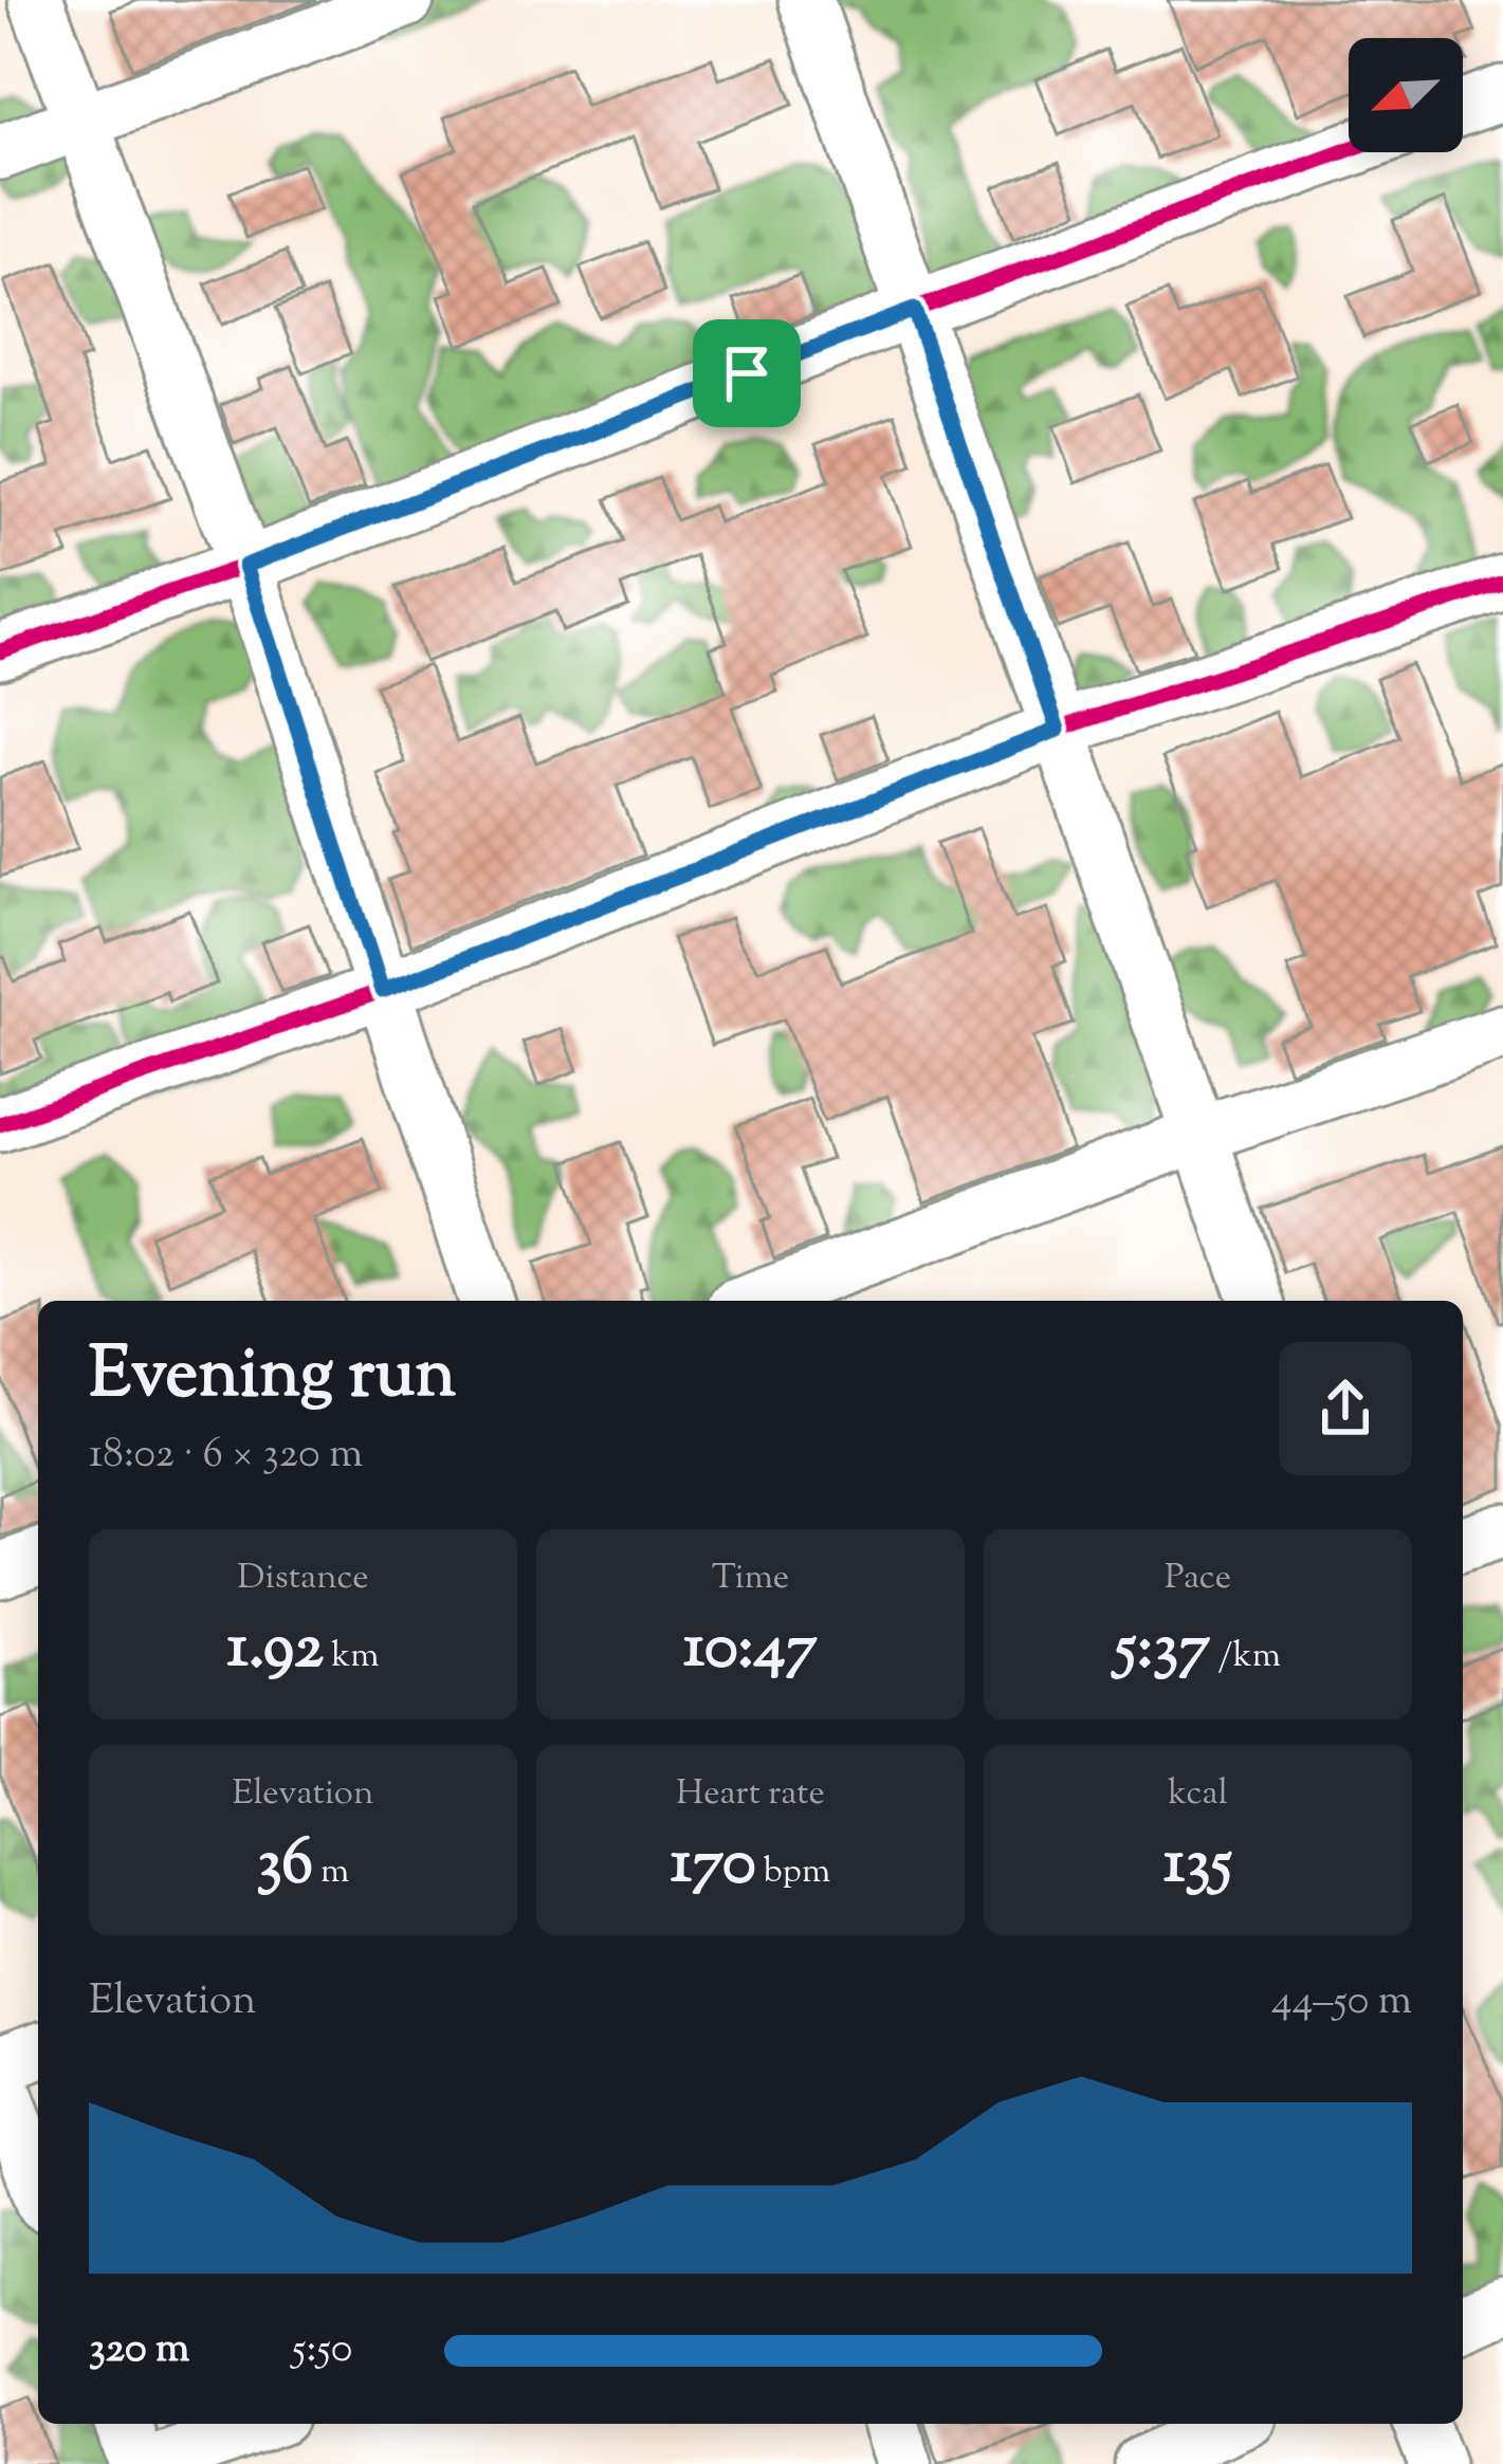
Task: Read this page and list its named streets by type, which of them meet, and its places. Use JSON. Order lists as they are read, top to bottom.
{
  "north": "bottom left",
  "page": {
    "heading": ["Evening run", "18:02 · 6 × 320 m"],
    "stats": [
      ["Distance", "1.92 km"],
      ["Time", "10:47"],
      ["Pace", "5:37 /km"],
      ["Elevation", "36 m"],
      ["Heart rate", "170 bpm"],
      ["kcal", "135"]
    ],
    "chart": ["Elevation", "44–50 m"],
    "list": [
      {
        "name": "320 m",
        "note": "5:50"
      }
    ]
  }
}
